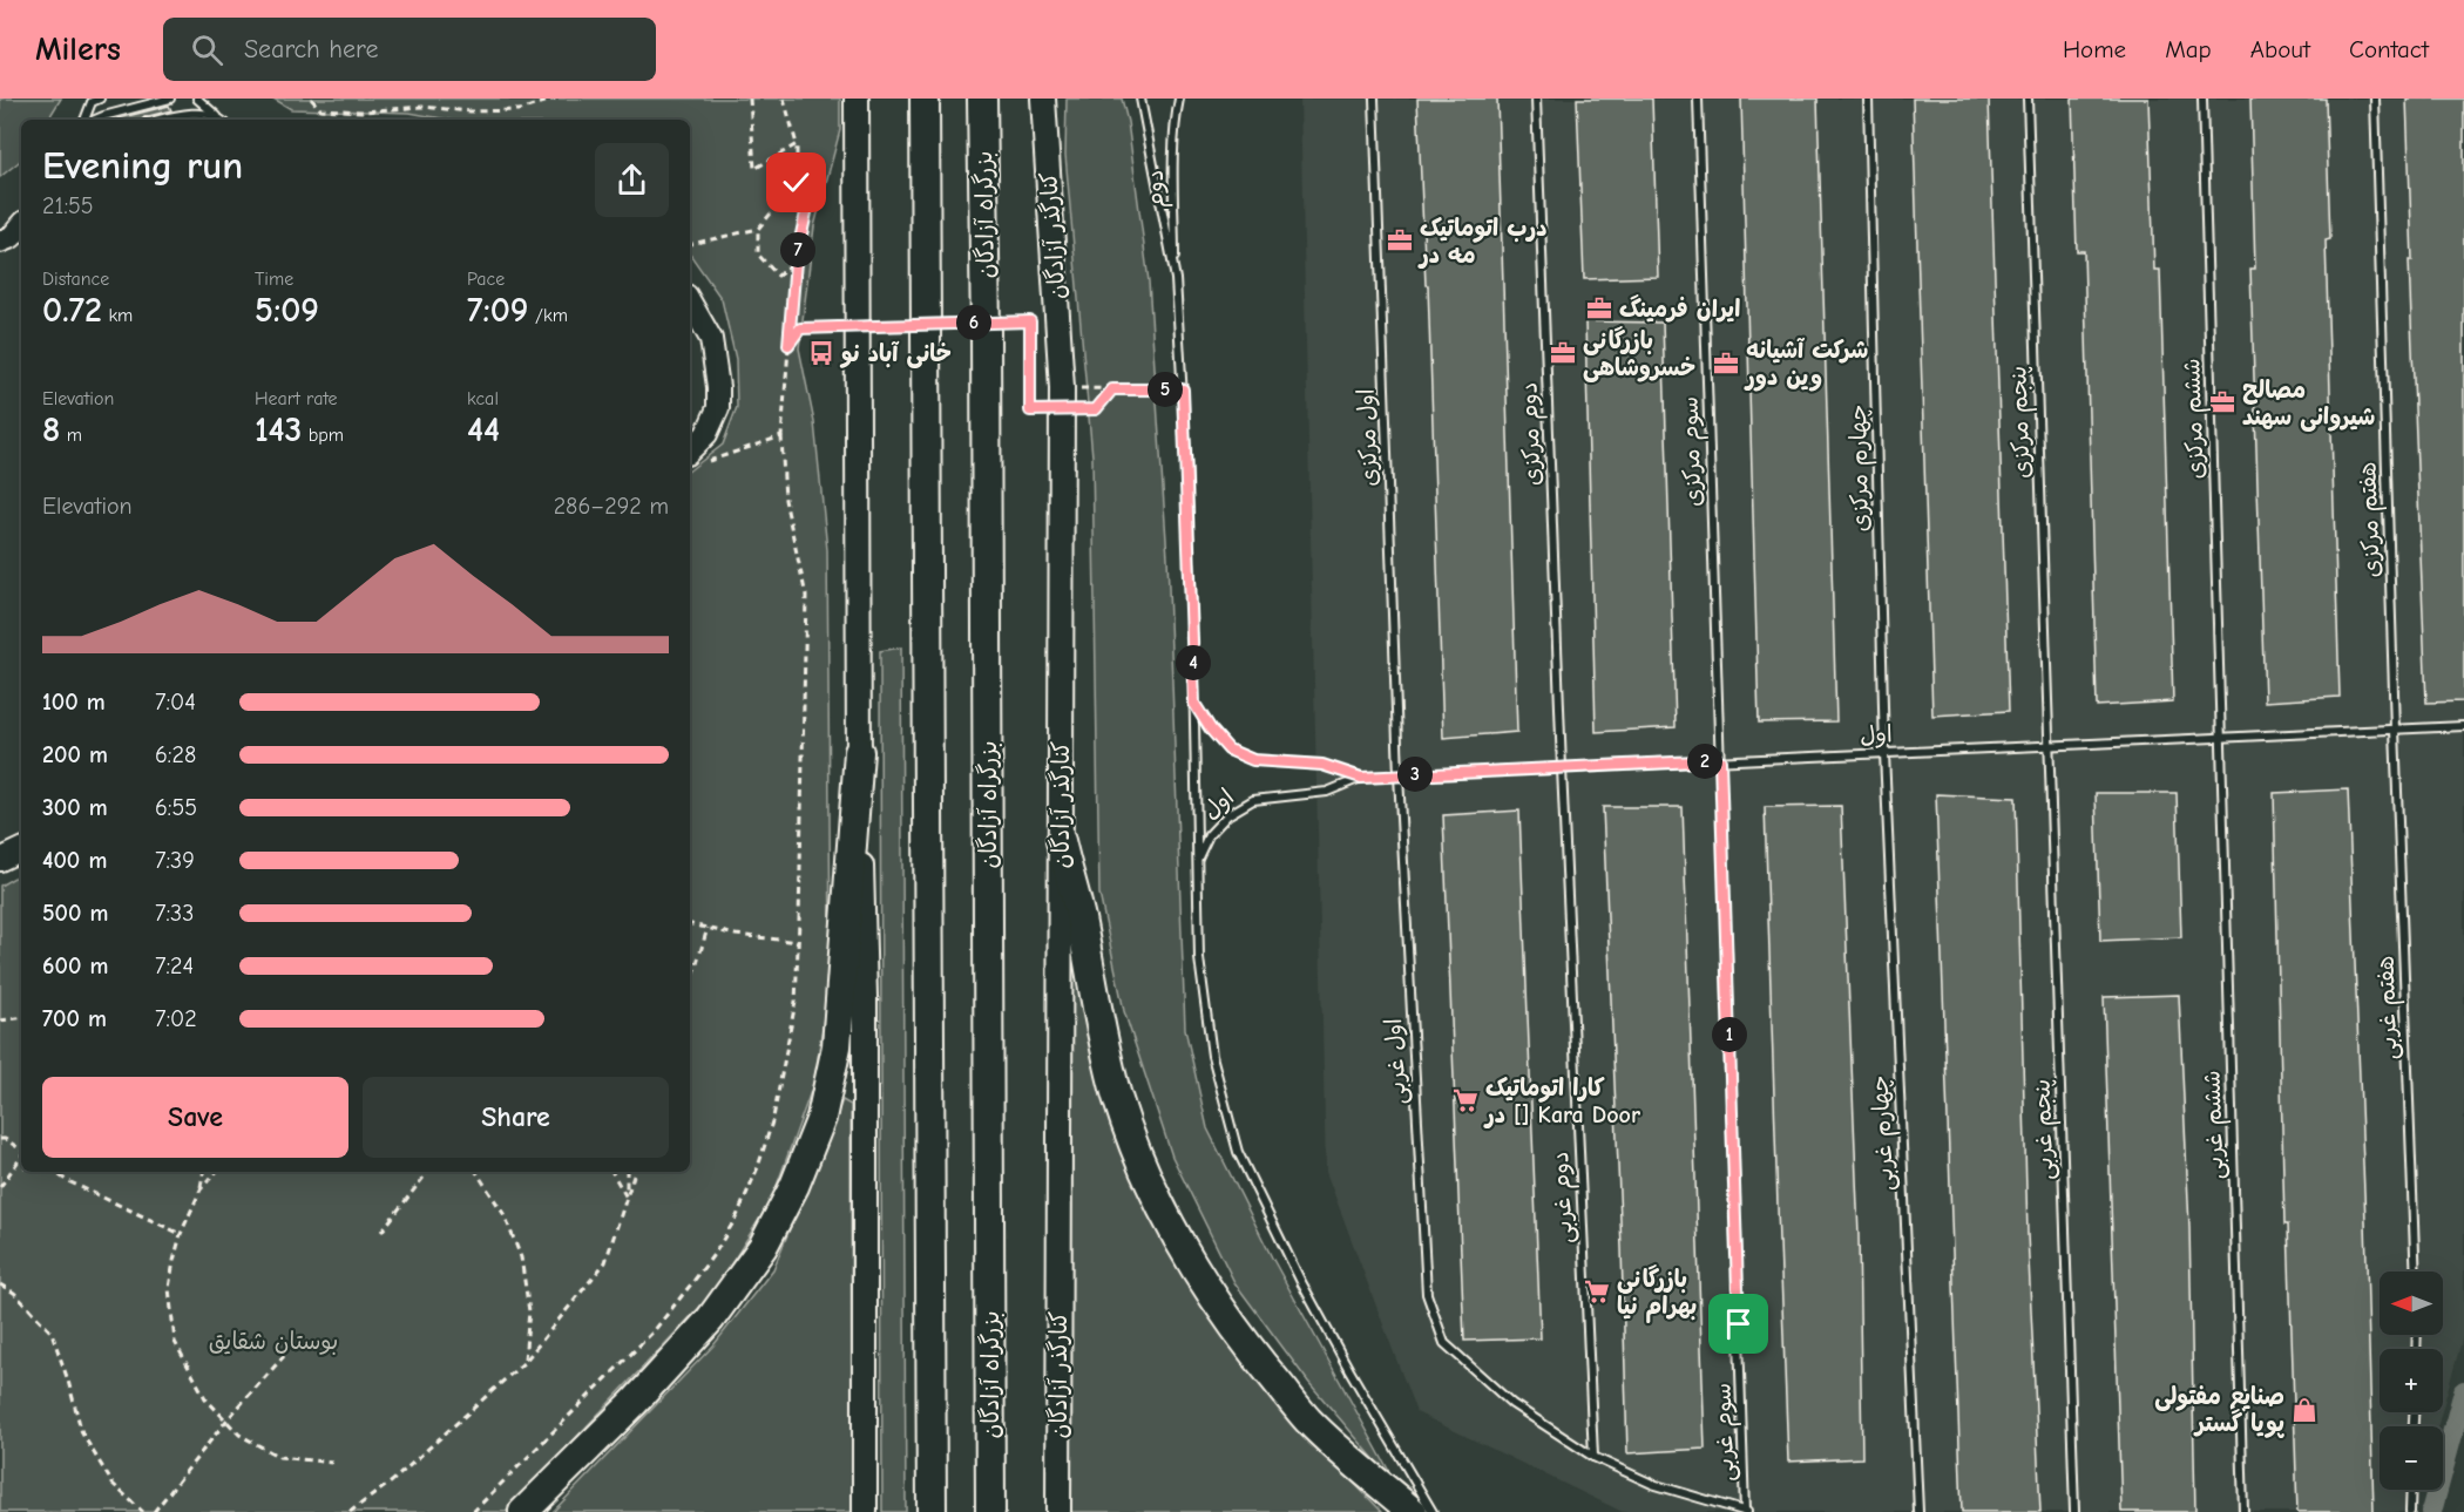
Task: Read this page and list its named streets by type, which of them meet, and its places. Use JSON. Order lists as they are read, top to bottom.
{
  "streets": {
    "highway": ["بزرگراه آزادگان"],
    "main road": ["کنارگذر آزادگان"],
    "lane": [
      "دوم",
      "ششم مرکزی",
      "پنجم مرکزی",
      "دوم مرکزی",
      "اول مرکزی",
      "سوم مرکزی",
      "چهارم مرکزی",
      "هفتم مرکزی",
      "اول",
      "هفتم غربی",
      "اول غربی",
      "ششم غربی",
      "پنجم غربی",
      "چهارم غربی",
      "دوم غربی",
      "سوم غربی"
    ]
  },
  "crossings": [
    ["ششم مرکزی", "اول"],
    ["ششم مرکزی", "ششم غربی"],
    ["پنجم مرکزی", "اول"],
    ["پنجم مرکزی", "پنجم غربی"],
    ["دوم مرکزی", "اول"],
    ["دوم مرکزی", "دوم غربی"],
    ["اول مرکزی", "اول"],
    ["اول مرکزی", "اول غربی"],
    ["سوم مرکزی", "اول"],
    ["سوم مرکزی", "سوم غربی"],
    ["چهارم مرکزی", "اول"],
    ["چهارم مرکزی", "چهارم غربی"],
    ["هفتم مرکزی", "اول"],
    ["هفتم مرکزی", "هفتم غربی"],
    ["اول", "هفتم غربی"],
    ["اول", "اول غربی"],
    ["اول", "ششم غربی"],
    ["اول", "پنجم غربی"],
    ["اول", "چهارم غربی"],
    ["اول", "دوم غربی"],
    ["اول", "سوم غربی"],
    ["اول غربی", "دوم غربی"]
  ],
  "parks": ["بوستان شقایق"],
  "places": {
    "office": [
      "درب اتوماتیک مه در",
      "ایران فرمینگ",
      "بازرگانی خسروشاهی",
      "شرکت آشیانه وین دور",
      "مصالح شیروانی سهند"
    ],
    "bus stop": ["خانی آباد نو"],
    "supermarket": ["کارا اتوماتیک در [] Kara Door", "بازرگانی بهرام نیا"],
    "shop": ["صنایع مفتولی پویا گستر"]
  },
  "north": "left",
  "page": {
    "header": "Milers",
    "search": "Search here",
    "nav": [
      "Home",
      "Map",
      "About",
      "Contact"
    ],
    "heading": ["Evening run", "21:55"],
    "pins": [
      "7",
      "6",
      "5",
      "4",
      "2",
      "3",
      "1"
    ],
    "stats": [
      ["Distance", "0.72 km"],
      ["Time", "5:09"],
      ["Pace", "7:09 /km"],
      ["Elevation", "8 m"],
      ["Heart rate", "143 bpm"],
      ["kcal", "44"]
    ],
    "chart": ["Elevation", "286–292 m"],
    "list": [
      {
        "name": "100 m",
        "note": "7:04"
      },
      {
        "name": "200 m",
        "note": "6:28"
      },
      {
        "name": "300 m",
        "note": "6:55"
      },
      {
        "name": "400 m",
        "note": "7:39"
      },
      {
        "name": "500 m",
        "note": "7:33"
      },
      {
        "name": "600 m",
        "note": "7:24"
      },
      {
        "name": "700 m",
        "note": "7:02"
      }
    ],
    "buttons": ["Save", "Share"],
    "map_buttons": ["+", "−"]
  }
}
